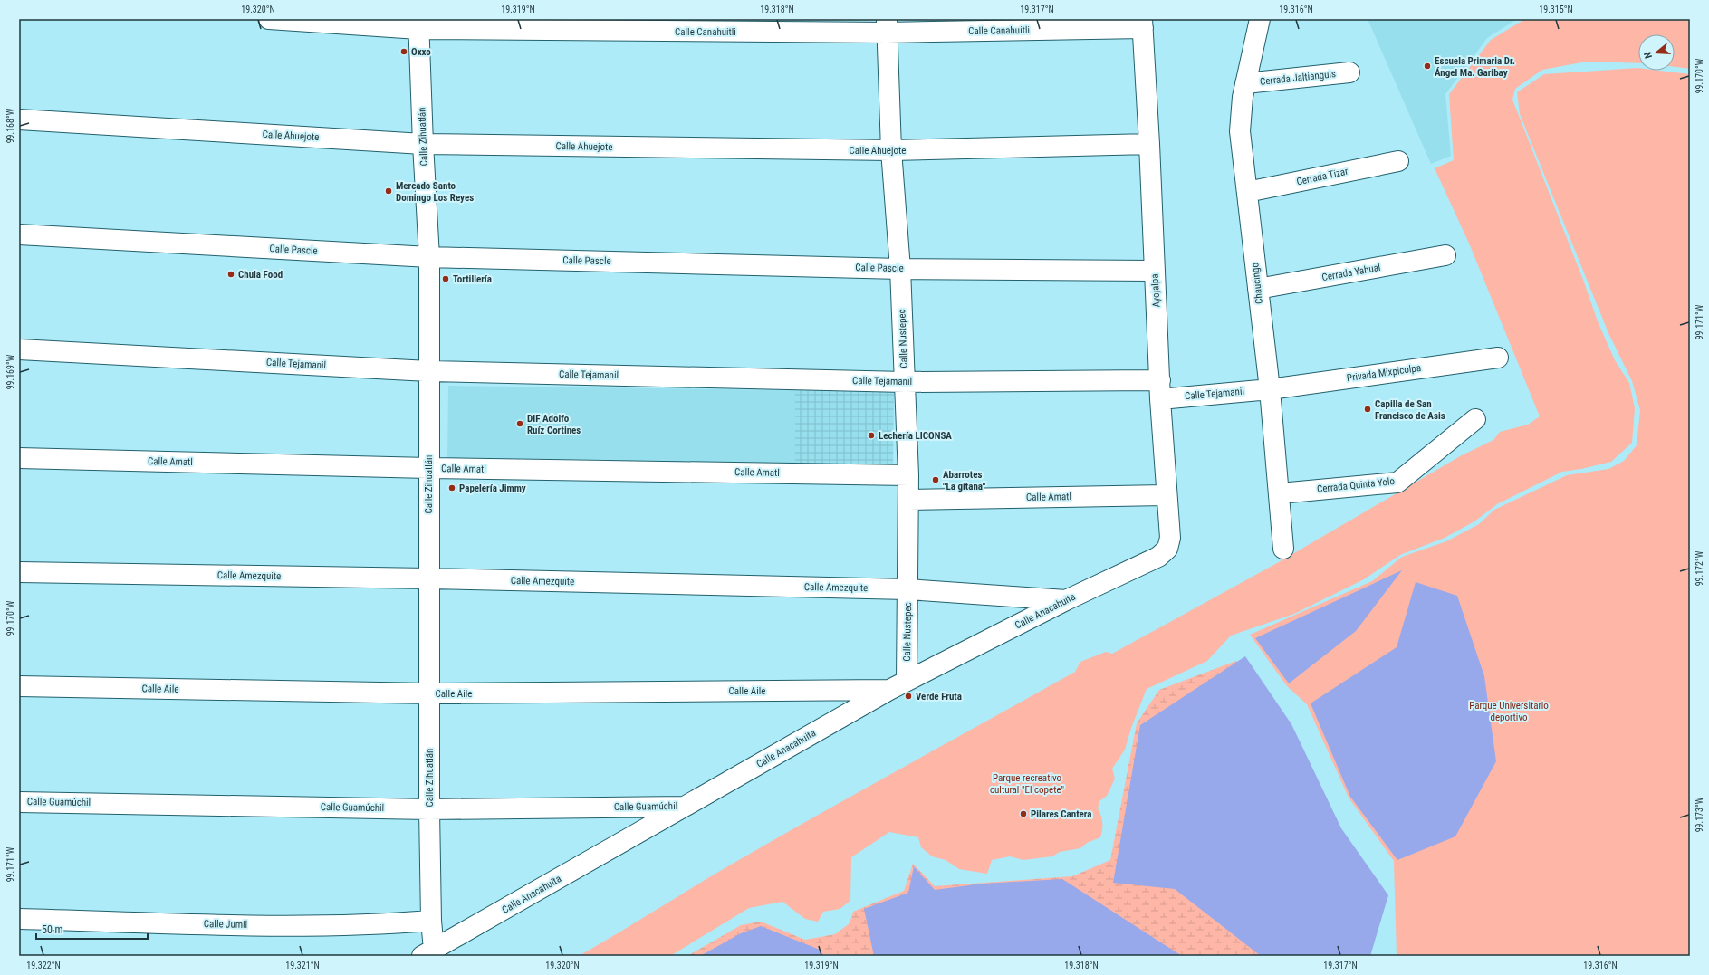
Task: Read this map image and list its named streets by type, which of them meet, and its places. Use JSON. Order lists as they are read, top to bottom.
{
  "streets": {
    "street": [
      "Calle Canahuitli",
      "Cerrada Jaltianguis",
      "Calle Ahuejote",
      "Calle Zihuatlán",
      "Cerrada Tizar",
      "Calle Pascle",
      "Cerrada Yahual",
      "Chaucingo",
      "Ayojalpa",
      "Calle Nustepec",
      "Calle Tejamanil",
      "Privada Mixpicolpa",
      "Calle Amatl",
      "Cerrada Quinta Yolo",
      "Calle Amezquite",
      "Calle Anacahuita",
      "Calle Aile",
      "Calle Guamúchil",
      "Calle Jumil"
    ]
  },
  "crossings": [
    ["Calle Canahuitli", "Calle Zihuatlán"],
    ["Calle Canahuitli", "Ayojalpa"],
    ["Calle Canahuitli", "Calle Nustepec"],
    ["Cerrada Jaltianguis", "Chaucingo"],
    ["Calle Ahuejote", "Calle Zihuatlán"],
    ["Calle Ahuejote", "Ayojalpa"],
    ["Calle Ahuejote", "Calle Nustepec"],
    ["Calle Zihuatlán", "Calle Pascle"],
    ["Calle Zihuatlán", "Calle Tejamanil"],
    ["Calle Zihuatlán", "Calle Amatl"],
    ["Calle Zihuatlán", "Calle Amezquite"],
    ["Calle Zihuatlán", "Calle Anacahuita"],
    ["Calle Zihuatlán", "Calle Aile"],
    ["Calle Zihuatlán", "Calle Guamúchil"],
    ["Calle Zihuatlán", "Calle Jumil"],
    ["Cerrada Tizar", "Chaucingo"],
    ["Calle Pascle", "Ayojalpa"],
    ["Calle Pascle", "Calle Nustepec"],
    ["Cerrada Yahual", "Chaucingo"],
    ["Chaucingo", "Calle Tejamanil"],
    ["Chaucingo", "Privada Mixpicolpa"],
    ["Chaucingo", "Cerrada Quinta Yolo"],
    ["Ayojalpa", "Calle Tejamanil"],
    ["Ayojalpa", "Calle Amatl"],
    ["Ayojalpa", "Calle Anacahuita"],
    ["Calle Nustepec", "Calle Tejamanil"],
    ["Calle Nustepec", "Calle Amatl"],
    ["Calle Nustepec", "Calle Amezquite"],
    ["Calle Nustepec", "Calle Anacahuita"],
    ["Calle Tejamanil", "Privada Mixpicolpa"],
    ["Calle Amezquite", "Calle Anacahuita"],
    ["Calle Anacahuita", "Calle Aile"],
    ["Calle Anacahuita", "Calle Guamúchil"]
  ],
  "parks": ["Parque Universitario deportivo", "Parque recreativo cultural \"El copete\""],
  "places": [
    "Oxxo",
    "Escuela Primaria Dr. Ángel Ma. Garibay",
    "Mercado Santo Domingo Los Reyes",
    "Chula Food",
    "Tortillería",
    "Capilla de San Francisco de Asis",
    "DIF Adolfo Ruíz Cortines",
    "Lechería LICONSA",
    "Abarrotes \"La gitana\"",
    "Papelería Jimmy",
    "Verde Fruta",
    "Pilares Cantera"
  ],
  "scale_bar": "50 m",
  "north": "left",
  "coordinates": [
    "19.320°N",
    "19.319°N",
    "19.318°N",
    "19.317°N",
    "19.316°N",
    "19.315°N",
    "99.170°W",
    "99.168°W",
    "99.171°W",
    "99.169°W",
    "99.172°W",
    "99.173°W",
    "19.322°N",
    "19.321°N"
  ]
}
